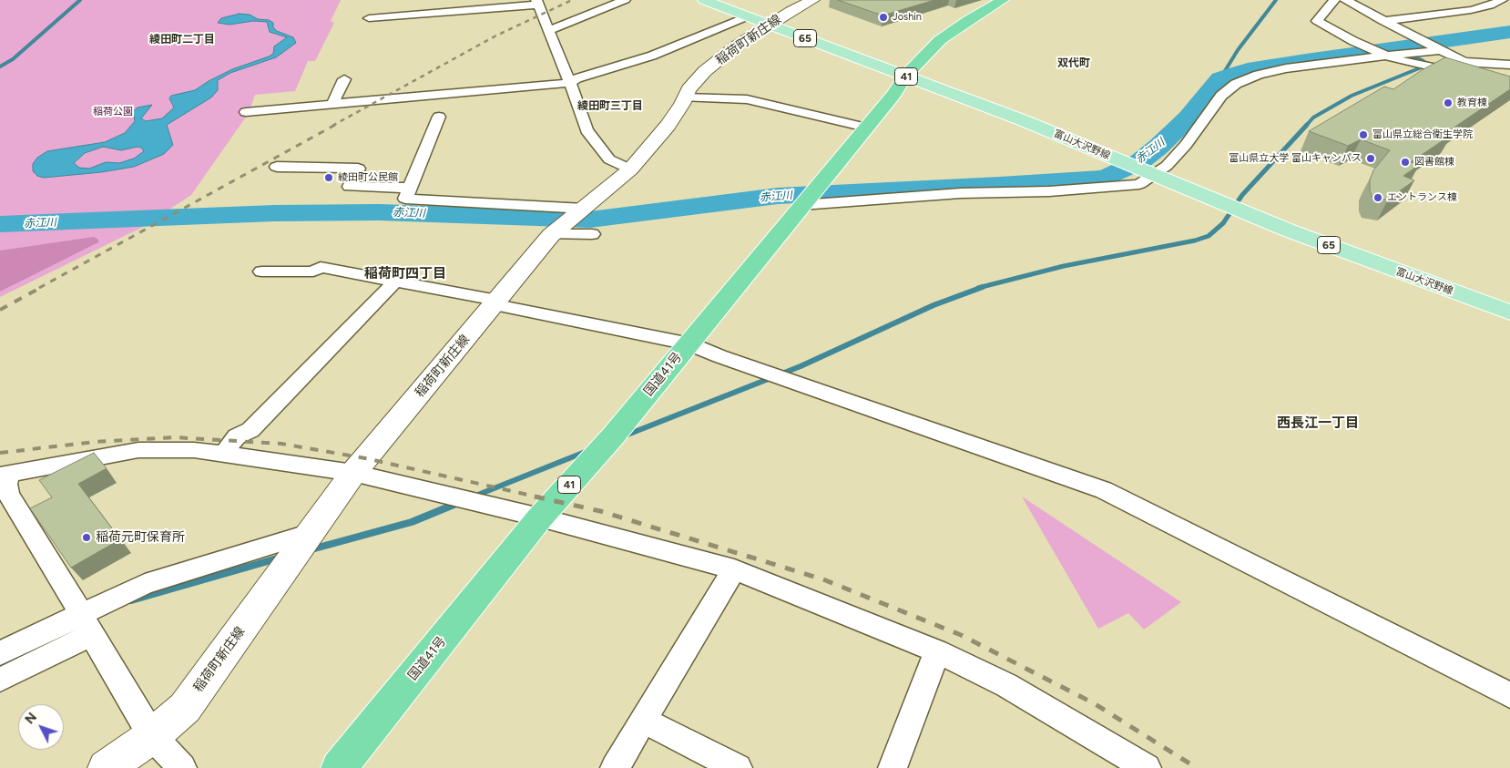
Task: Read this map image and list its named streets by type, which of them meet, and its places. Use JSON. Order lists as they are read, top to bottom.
{
  "streets": {
    "highway": ["41", "国道41号"],
    "main road": ["65", "稲荷町新庄線", "富山大沢野線"]
  },
  "crossings": [
    ["稲荷町新庄線", "富山大沢野線"],
    ["富山大沢野線", "国道41号"]
  ],
  "districts": [
    "綾田町二丁目",
    "双代町",
    "綾田町三丁目",
    "稲荷町四丁目",
    "西長江一丁目"
  ],
  "water": ["赤江川"],
  "parks": ["稲荷公園"],
  "places": [
    "Joshin",
    "教育棟",
    "富山県立総合衛生学院",
    "富山県立大学 富山キャンパス",
    "図書館棟",
    "綾田町公民館",
    "エントランス棟",
    "稲荷元町保育所"
  ],
  "north": "top left"
}
